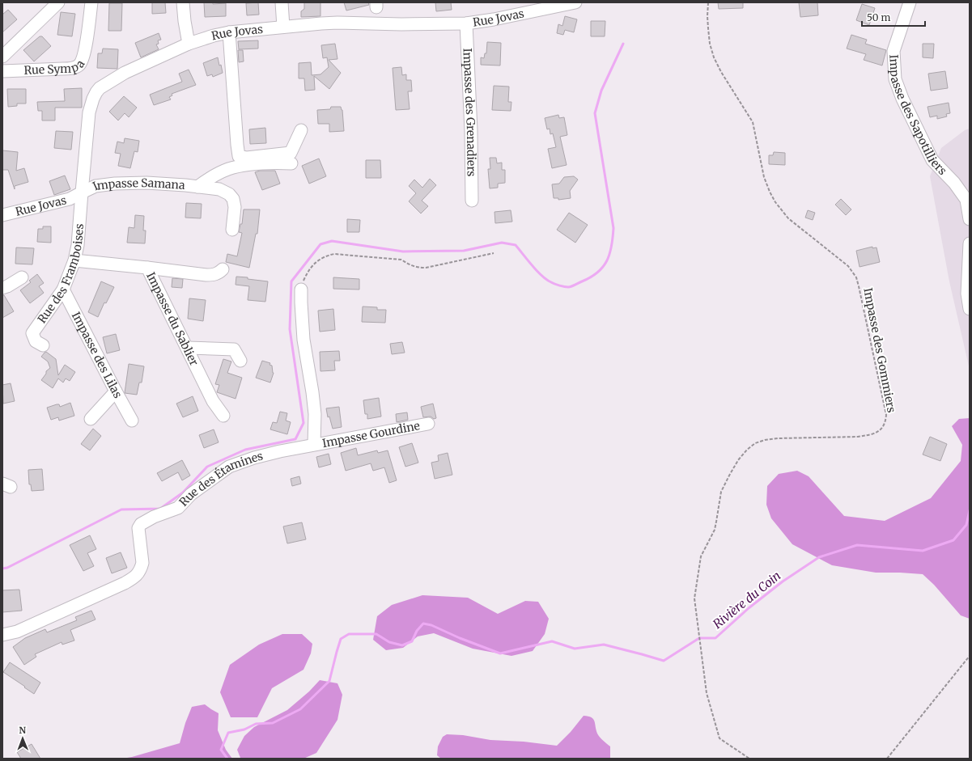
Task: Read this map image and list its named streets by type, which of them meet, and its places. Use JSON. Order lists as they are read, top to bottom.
{
  "streets": {
    "street": [
      "Rue Jovas",
      "Rue Sympa",
      "Impasse des Grenadiers",
      "Impasse des Sapotilliers",
      "Impasse Samana",
      "Rue des Framboises",
      "Impasse du Sablier",
      "Impasse des Lilas",
      "Impasse Gourdine",
      "Rue des Étamines"
    ],
    "path": ["Impasse des Gommiers"]
  },
  "crossings": [
    ["Rue Jovas", "Impasse des Grenadiers"],
    ["Rue Jovas", "Impasse Samana"],
    ["Rue Jovas", "Rue des Framboises"],
    ["Impasse Samana", "Rue des Framboises"],
    ["Rue des Framboises", "Impasse du Sablier"],
    ["Rue des Framboises", "Impasse des Lilas"],
    ["Impasse Gourdine", "Rue des Étamines"]
  ],
  "water": ["Rivière du Coin"],
  "scale_bar": "50 m",
  "north": "top"
}
